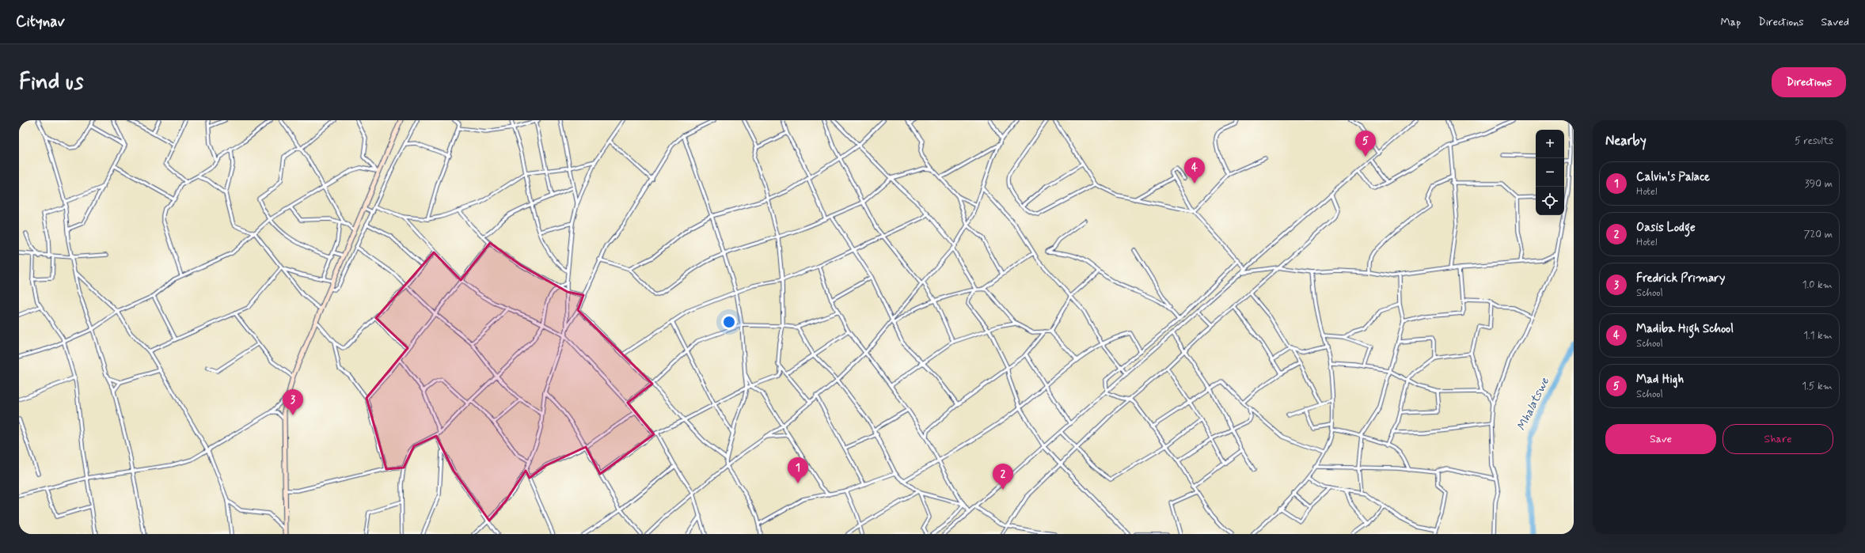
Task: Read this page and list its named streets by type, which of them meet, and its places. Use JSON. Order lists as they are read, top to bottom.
{
  "water": ["Mhalatswe"],
  "page": {
    "header": "Citynav",
    "nav": ["Map", "Directions", "Saved"],
    "buttons": [
      "Directions",
      ["Save", "Share"]
    ],
    "title": "Find us",
    "heading": ["Nearby", "5 results"],
    "map_buttons": ["+", "−"],
    "pins": [
      "5",
      "4",
      "3",
      "1",
      "2"
    ],
    "list": [
      {
        "mark": "1",
        "name": "Calvin's Palace",
        "note": "Hotel",
        "value": "390 m"
      },
      {
        "mark": "2",
        "name": "Oasis Lodge",
        "note": "Hotel",
        "value": "720 m"
      },
      {
        "mark": "3",
        "name": "Fredrick Primary",
        "note": "School",
        "value": "1.0 km"
      },
      {
        "mark": "4",
        "name": "Madiba High School",
        "note": "School",
        "value": "1.1 km"
      },
      {
        "mark": "5",
        "name": "Mad High",
        "note": "School",
        "value": "1.5 km"
      }
    ]
  }
}
